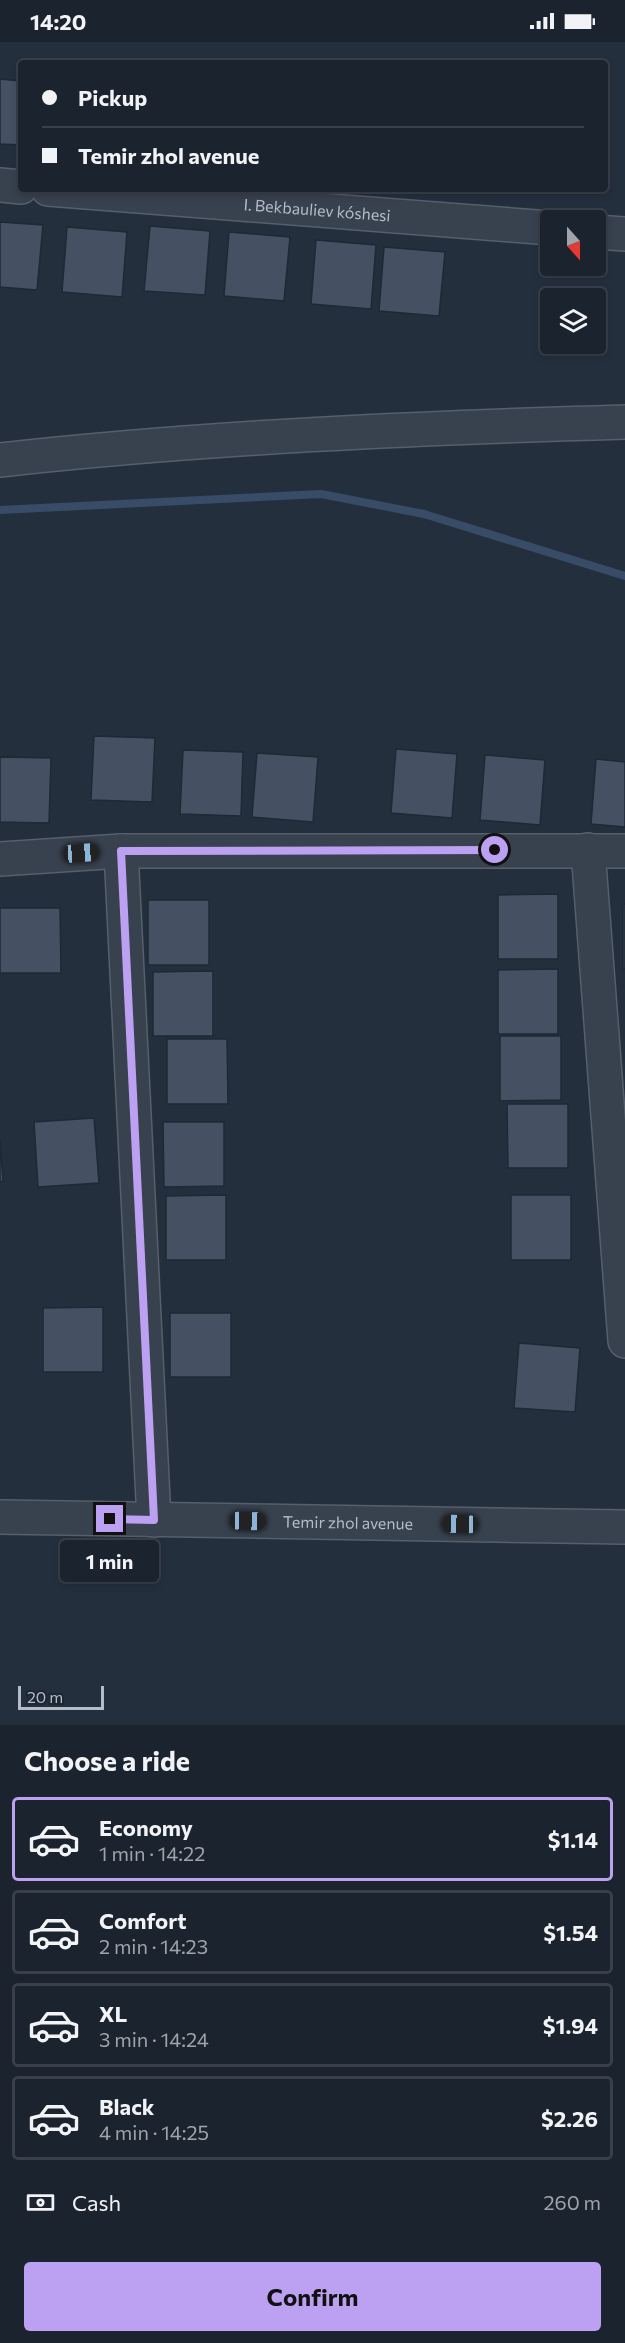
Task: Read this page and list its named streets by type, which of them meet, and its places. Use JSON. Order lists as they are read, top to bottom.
{
  "streets": {
    "street": ["I. Bekbauliev kóshesi", "Temir zhol avenue"]
  },
  "scale_bar": "20 m",
  "north": "bottom",
  "page": {
    "status": "14:20",
    "banner": ["Pickup", "Temir zhol avenue"],
    "bubble": "1 min",
    "scale": "20 m",
    "heading": "Choose a ride",
    "list": [
      {
        "name": "Economy",
        "note": "1 min · 14:22",
        "value": "$1.14"
      },
      {
        "name": "Comfort",
        "note": "2 min · 14:23",
        "value": "$1.54"
      },
      {
        "name": "XL",
        "note": "3 min · 14:24",
        "value": "$1.94"
      },
      {
        "name": "Black",
        "note": "4 min · 14:25",
        "value": "$2.26"
      }
    ],
    "pay": ["Cash", "260 m"],
    "buttons": "Confirm"
  }
}
